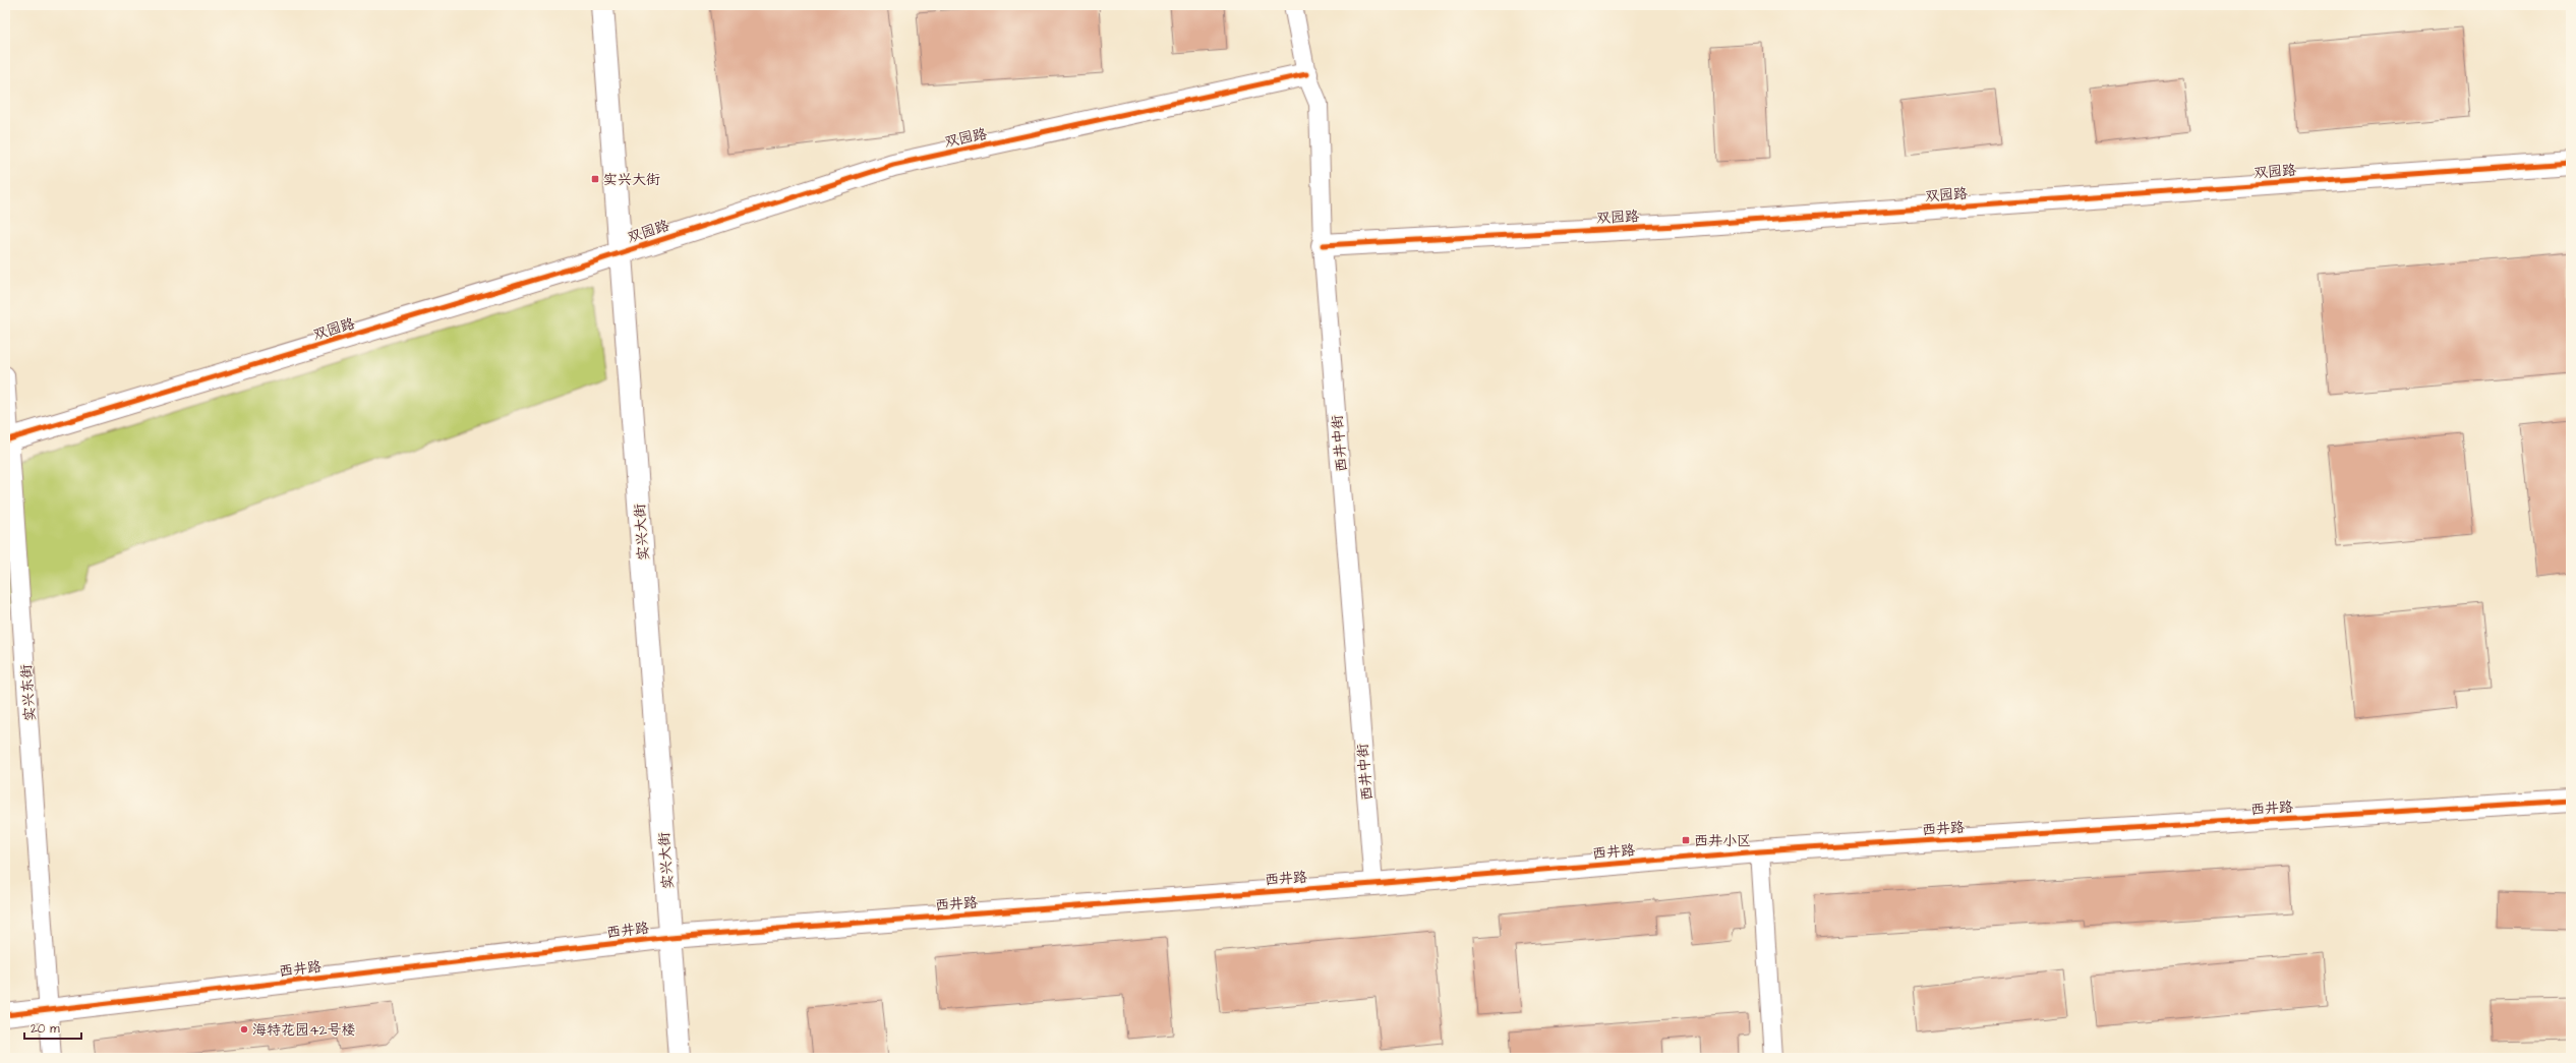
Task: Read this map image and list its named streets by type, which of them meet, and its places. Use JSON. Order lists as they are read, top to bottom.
{
  "streets": {
    "street": [
      "双园路",
      "西井中街",
      "实兴大街",
      "实兴东街",
      "西井路"
    ]
  },
  "crossings": [
    ["双园路", "西井中街"],
    ["双园路", "实兴大街"],
    ["双园路", "实兴东街"],
    ["西井中街", "西井路"],
    ["实兴大街", "西井路"],
    ["实兴东街", "西井路"]
  ],
  "places": {
    "transit": ["实兴大街", "西井小区"],
    "other": ["海特花园42号楼"]
  },
  "scale_bar": "20 m"
}
